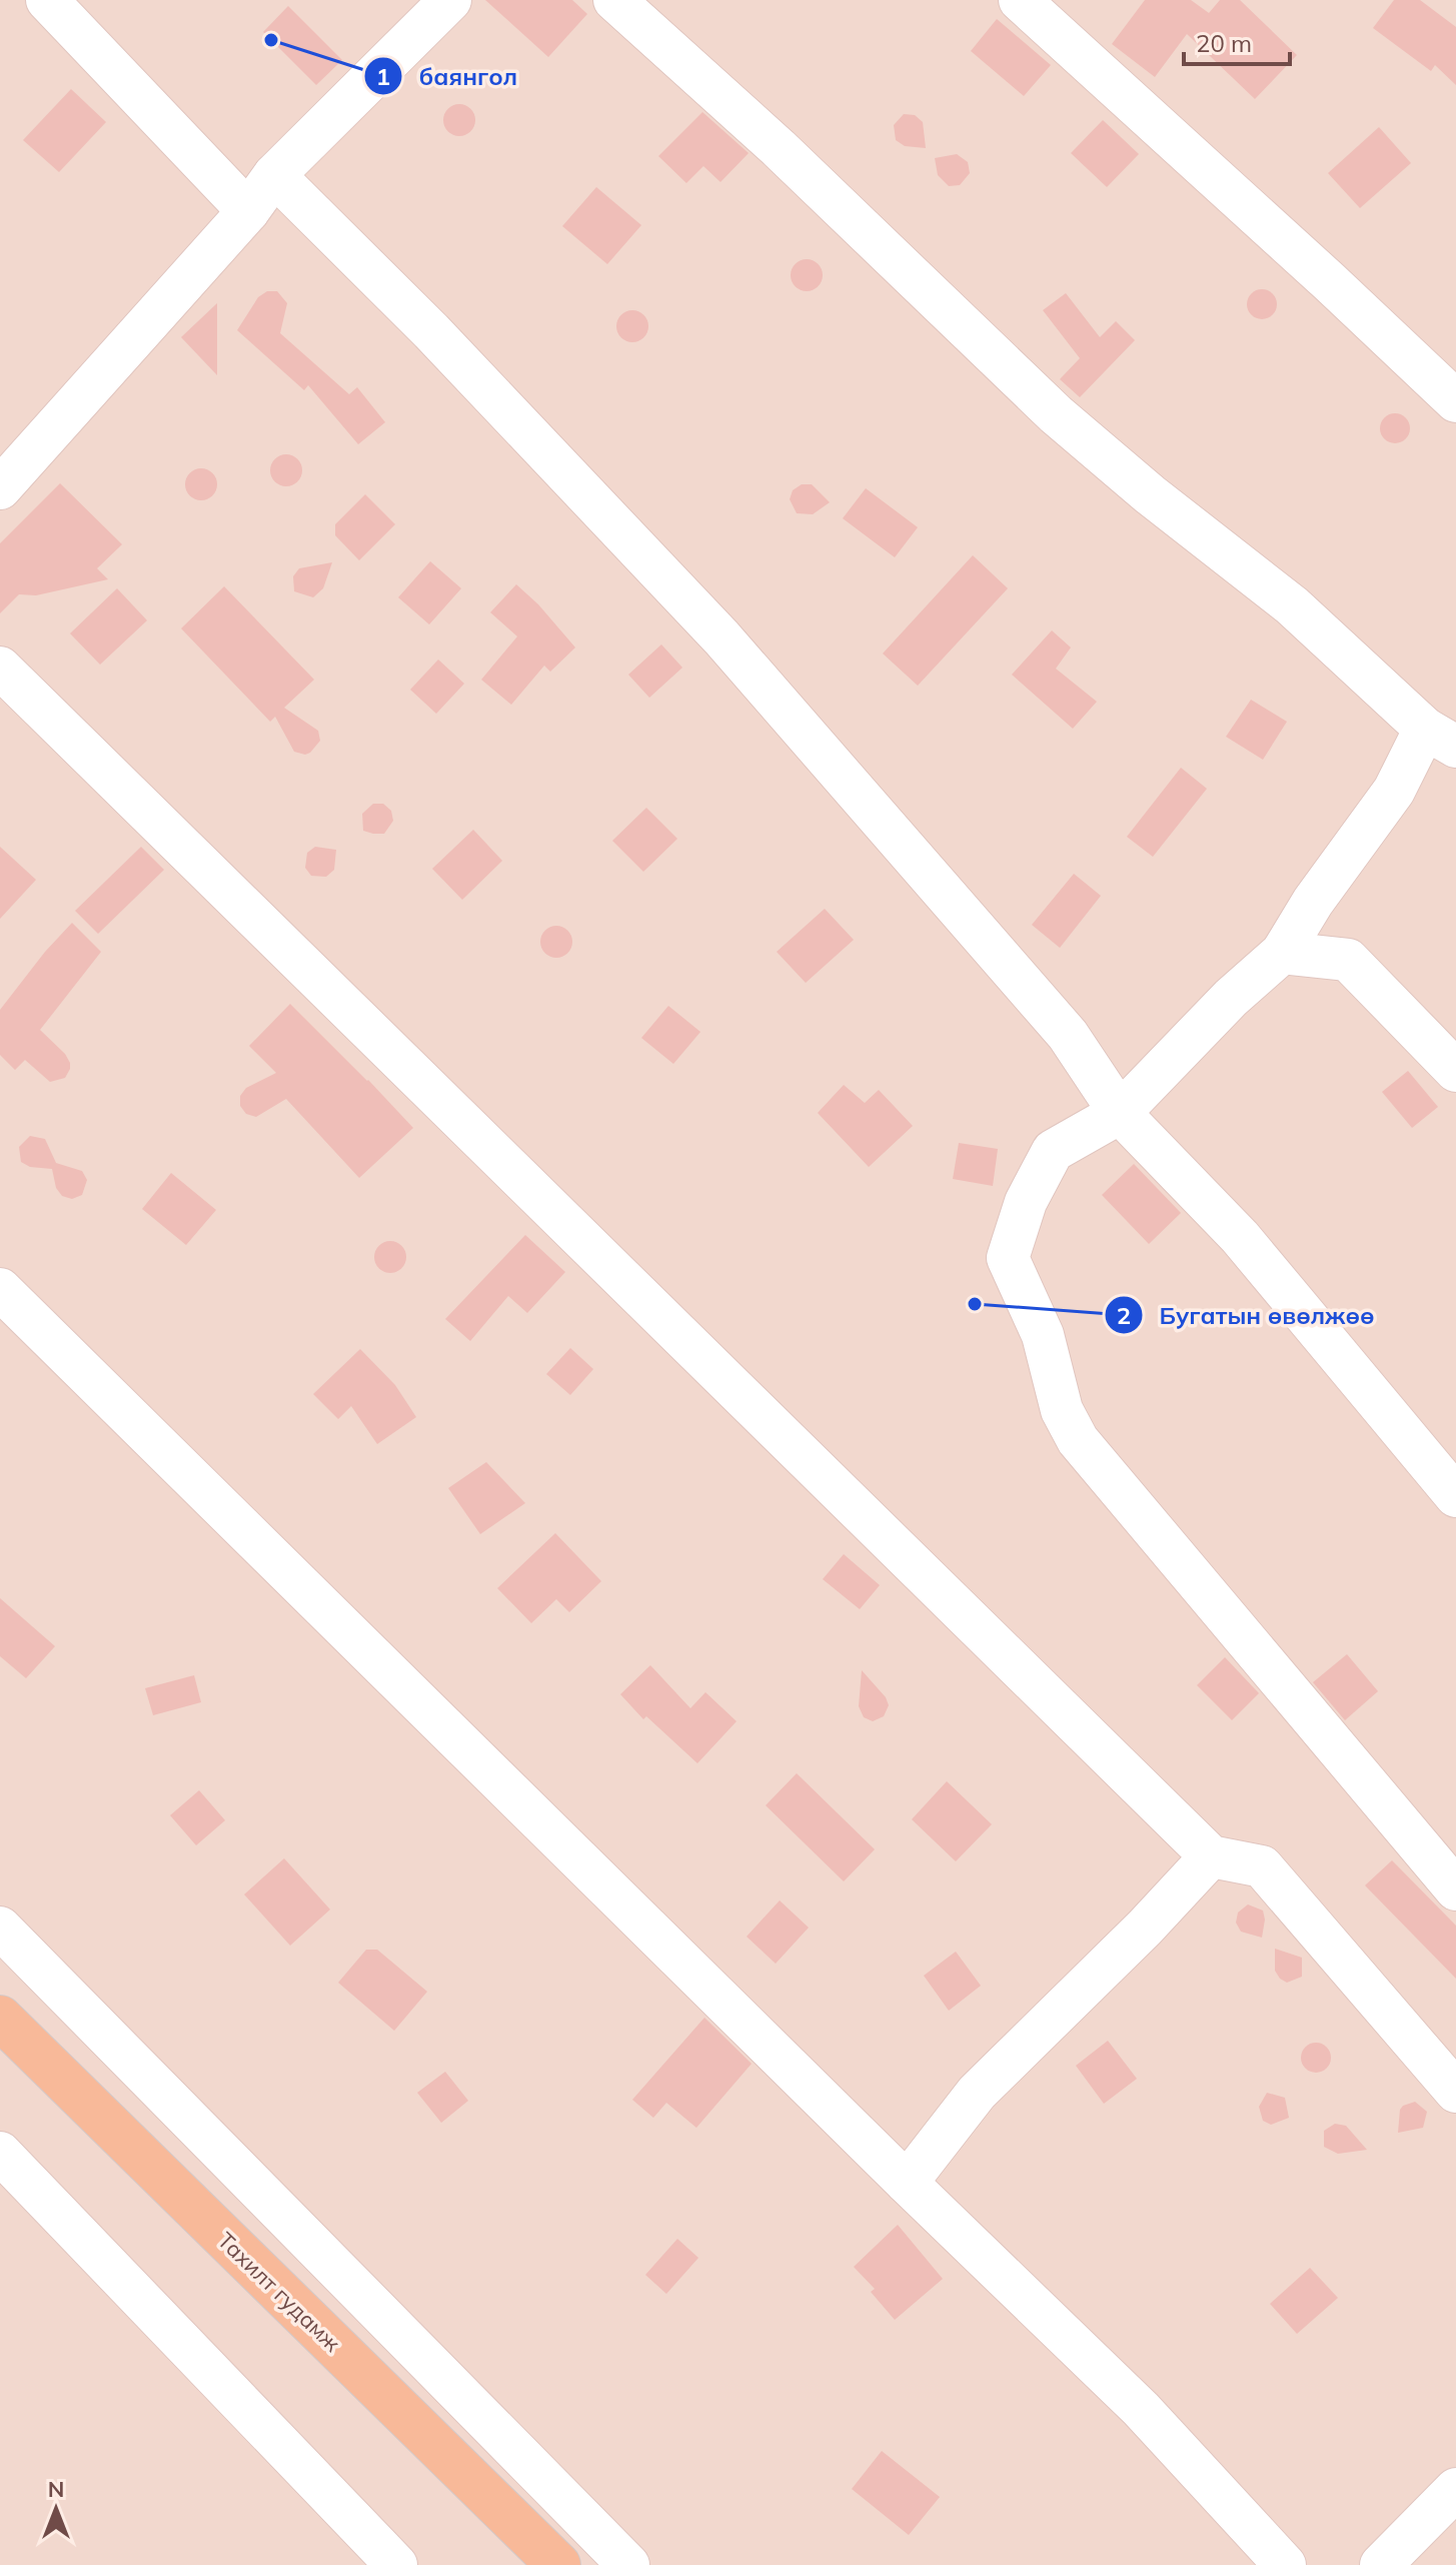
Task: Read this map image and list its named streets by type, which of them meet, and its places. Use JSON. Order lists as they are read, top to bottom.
{
  "streets": {
    "main road": ["Тахилт гудамж"]
  },
  "places": ["баянгол", "Бугатын өвөлжөө"],
  "scale_bar": "20 m",
  "north": "top"
}
